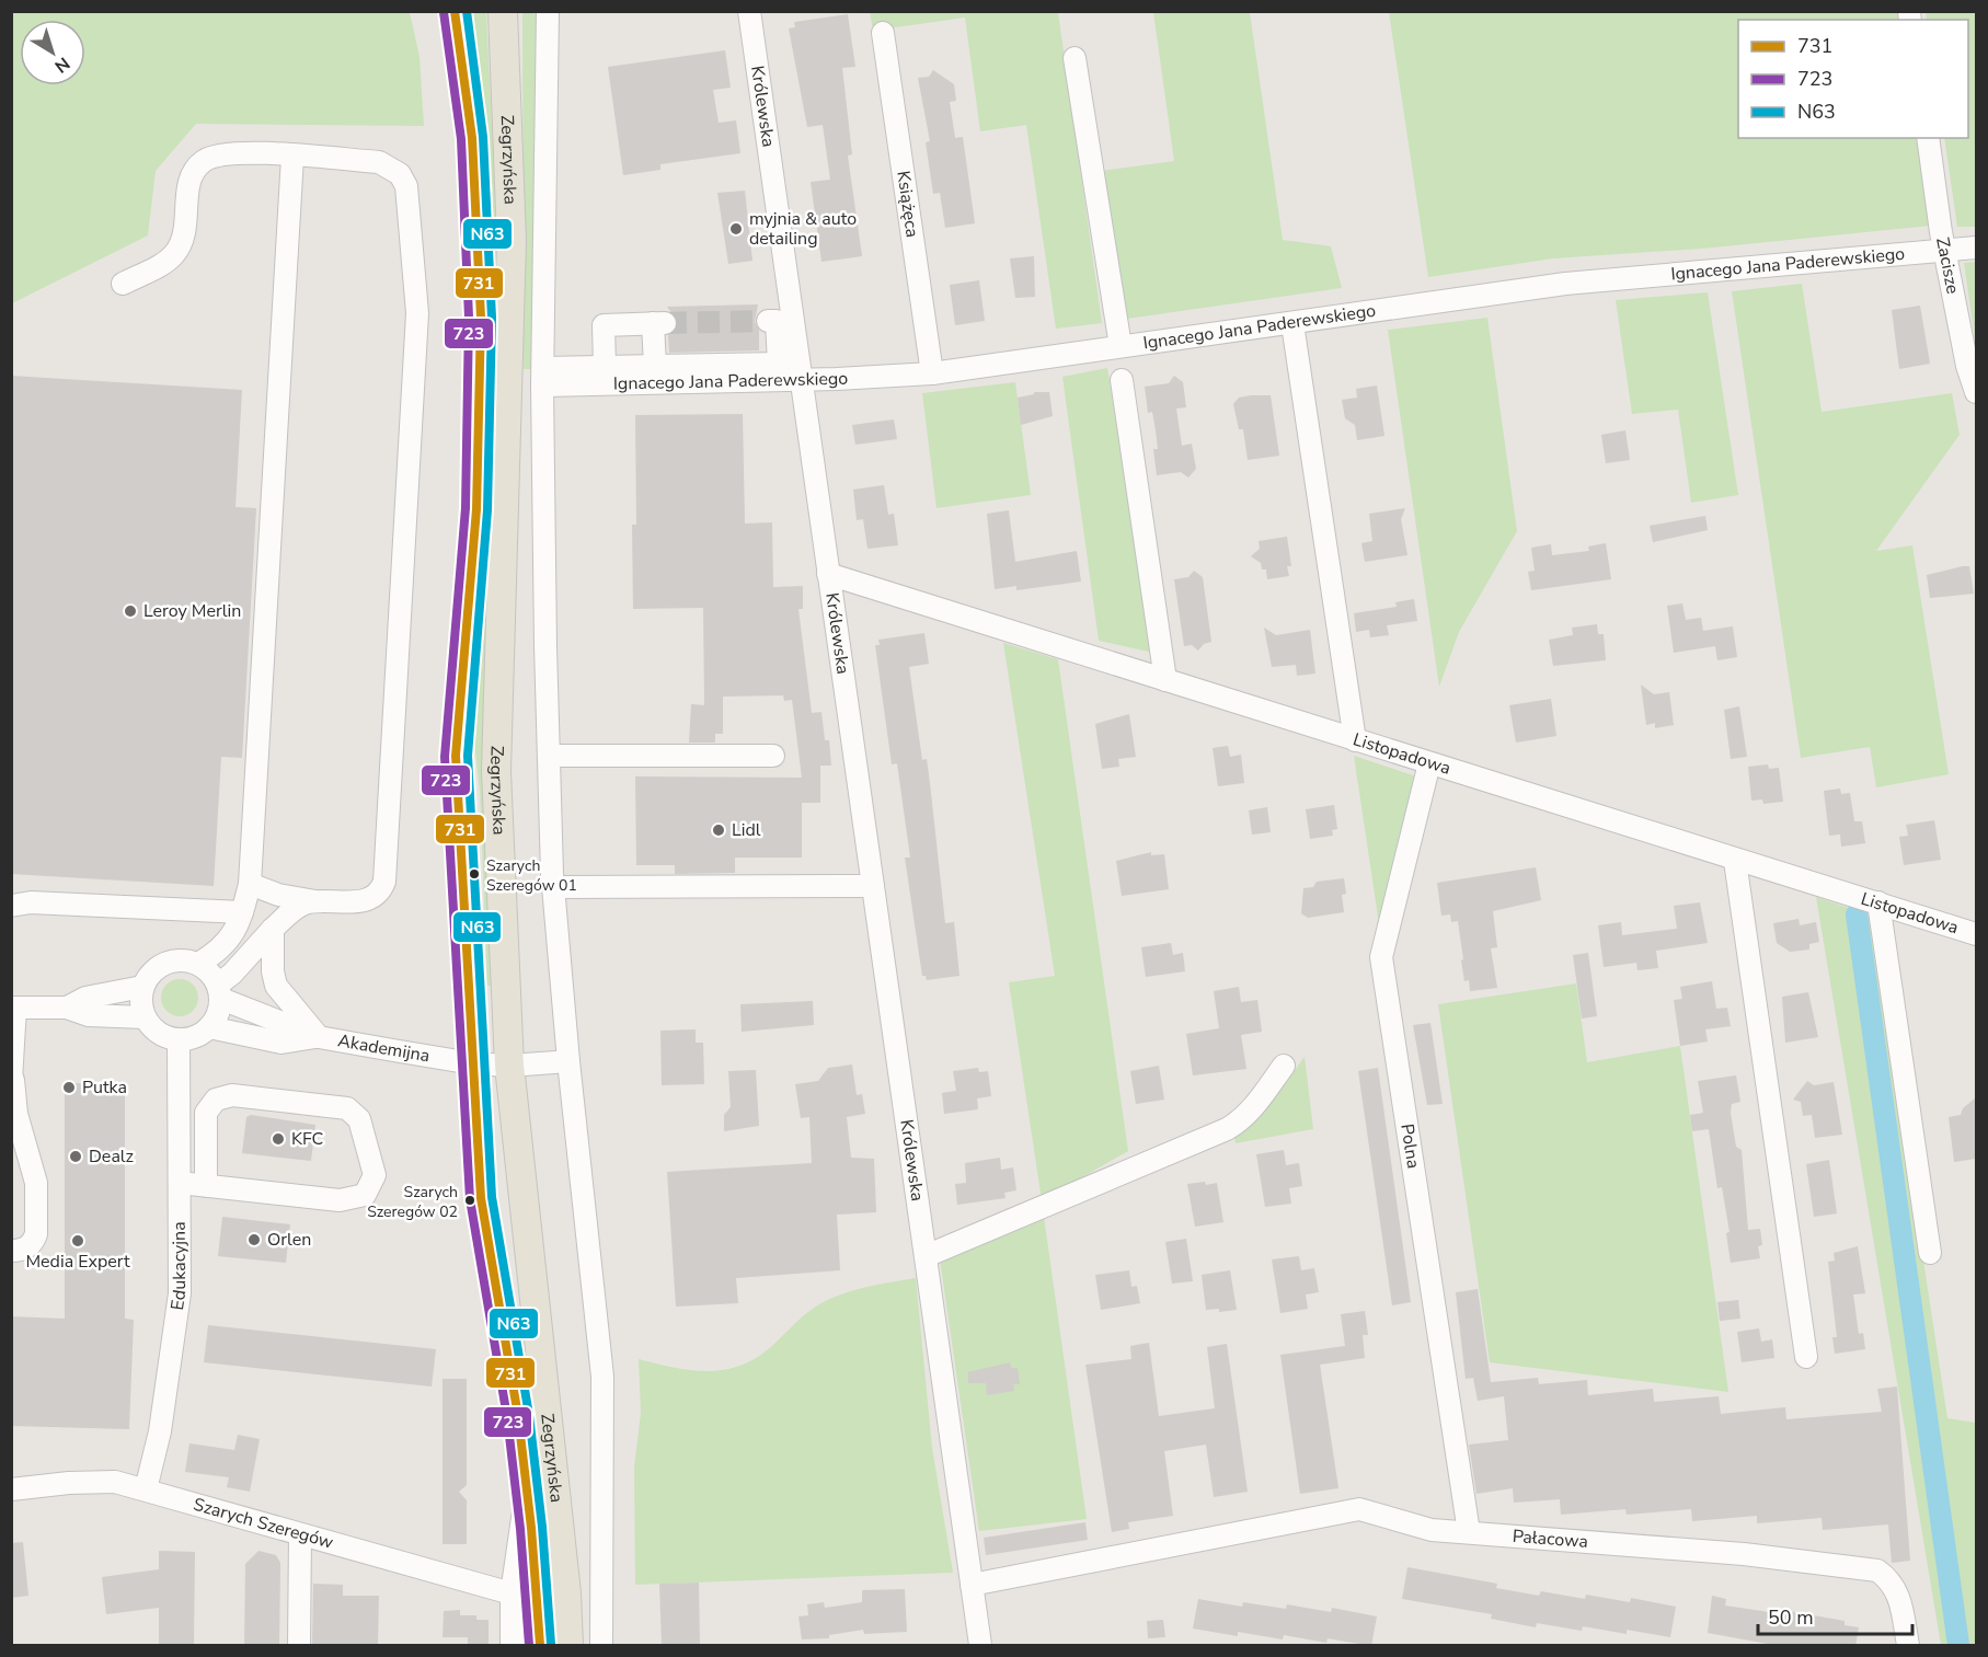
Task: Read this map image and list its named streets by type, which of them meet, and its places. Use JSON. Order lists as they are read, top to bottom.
{
  "streets": {
    "main road": ["Zegrzyńska"],
    "street": [
      "Królewska",
      "Książęca",
      "Ignacego Jana Paderewskiego",
      "Zacisze",
      "Listopadowa",
      "Akademijna",
      "Polna",
      "Edukacyjna",
      "Szarych Szeregów",
      "Pałacowa"
    ]
  },
  "crossings": [
    ["Królewska", "Ignacego Jana Paderewskiego"],
    ["Królewska", "Listopadowa"],
    ["Królewska", "Pałacowa"],
    ["Zegrzyńska", "Akademijna"],
    ["Książęca", "Ignacego Jana Paderewskiego"],
    ["Ignacego Jana Paderewskiego", "Zacisze"],
    ["Listopadowa", "Polna"],
    ["Akademijna", "Edukacyjna"],
    ["Polna", "Pałacowa"],
    ["Edukacyjna", "Szarych Szeregów"]
  ],
  "places": [
    "myjnia & auto detailing",
    "Leroy Merlin",
    "Lidl",
    "Szarych Szeregów 01",
    "Putka",
    "KFC",
    "Dealz",
    "Szarych Szeregów 02",
    "Orlen",
    "Media Expert"
  ],
  "lines": ["transit line 731", "transit line N63", "transit line 723"],
  "legend": ["731", "723", "N63"],
  "scale_bar": "50 m",
  "north": "bottom right"
}
